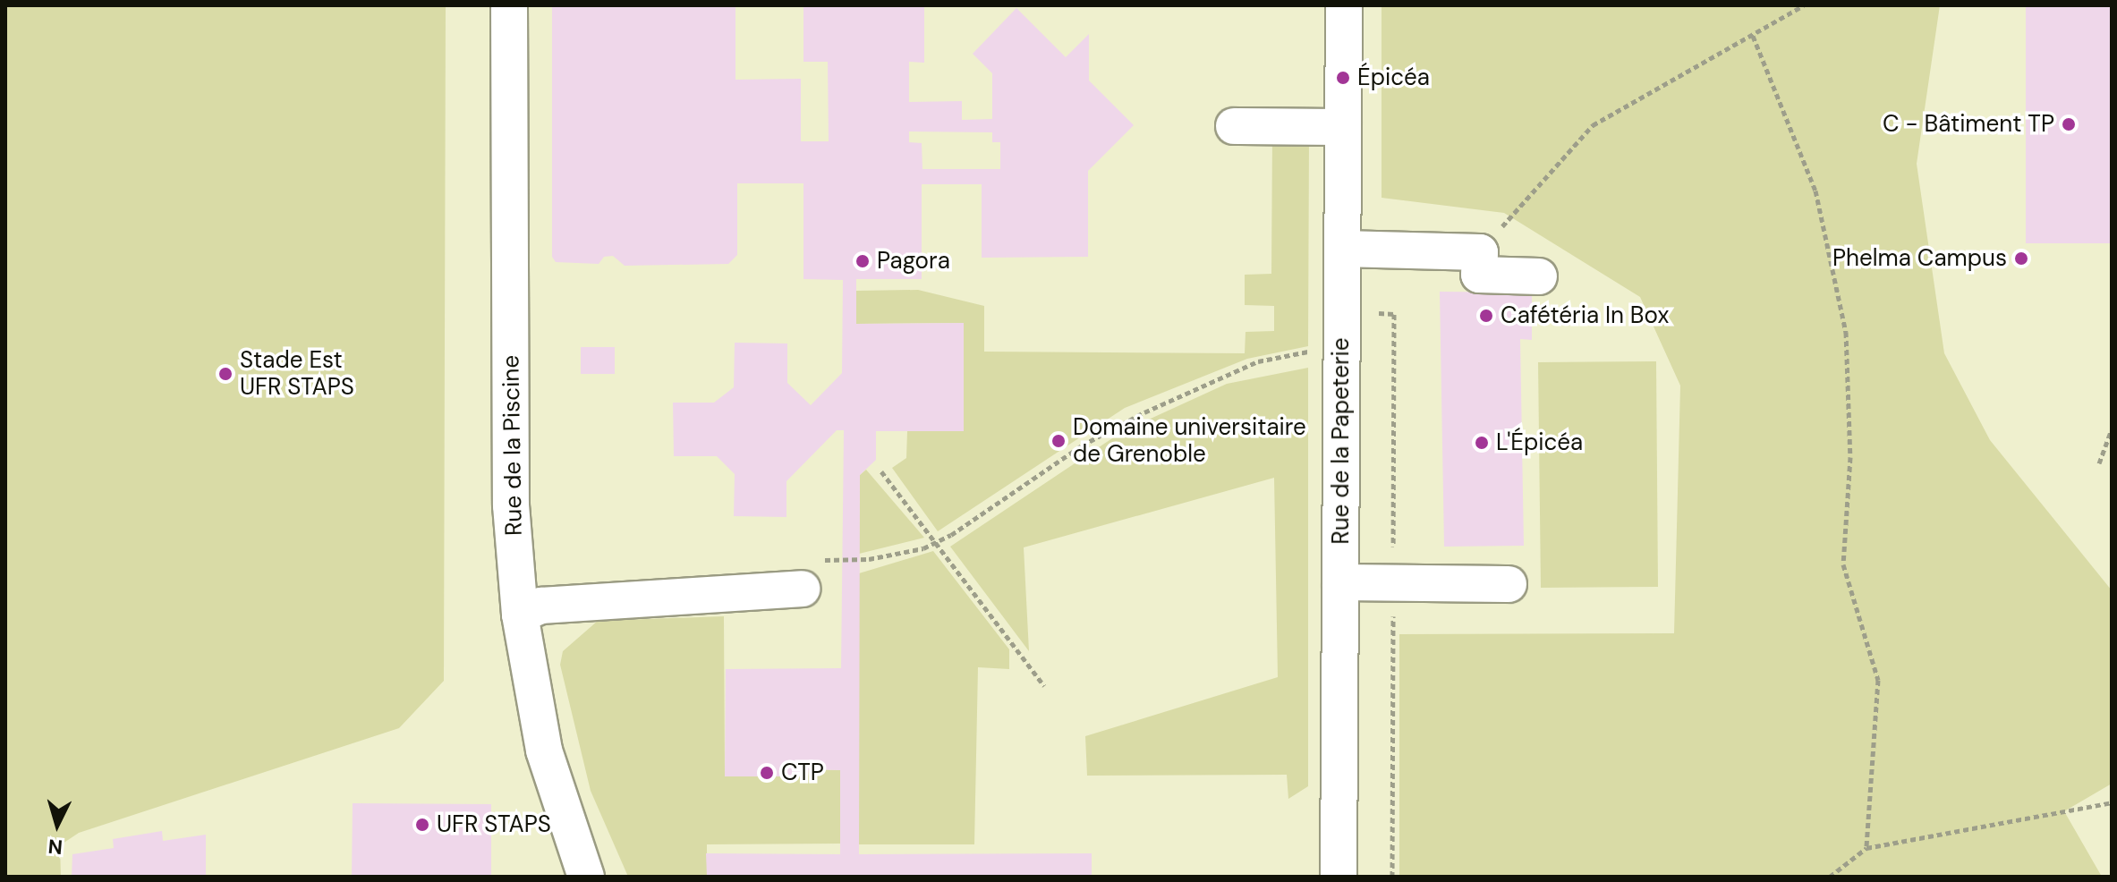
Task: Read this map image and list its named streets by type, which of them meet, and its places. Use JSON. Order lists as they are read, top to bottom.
{
  "streets": {
    "street": ["Rue de la Papeterie", "Rue de la Piscine"]
  },
  "places": [
    "Épicéa",
    "C - Bâtiment TP",
    "Phelma Campus",
    "Pagora",
    "Cafétéria In Box",
    "Stade Est UFR STAPS",
    "Domaine universitaire de Grenoble",
    "L'Épicéa",
    "CTP",
    "UFR STAPS"
  ],
  "north": "bottom"
}
